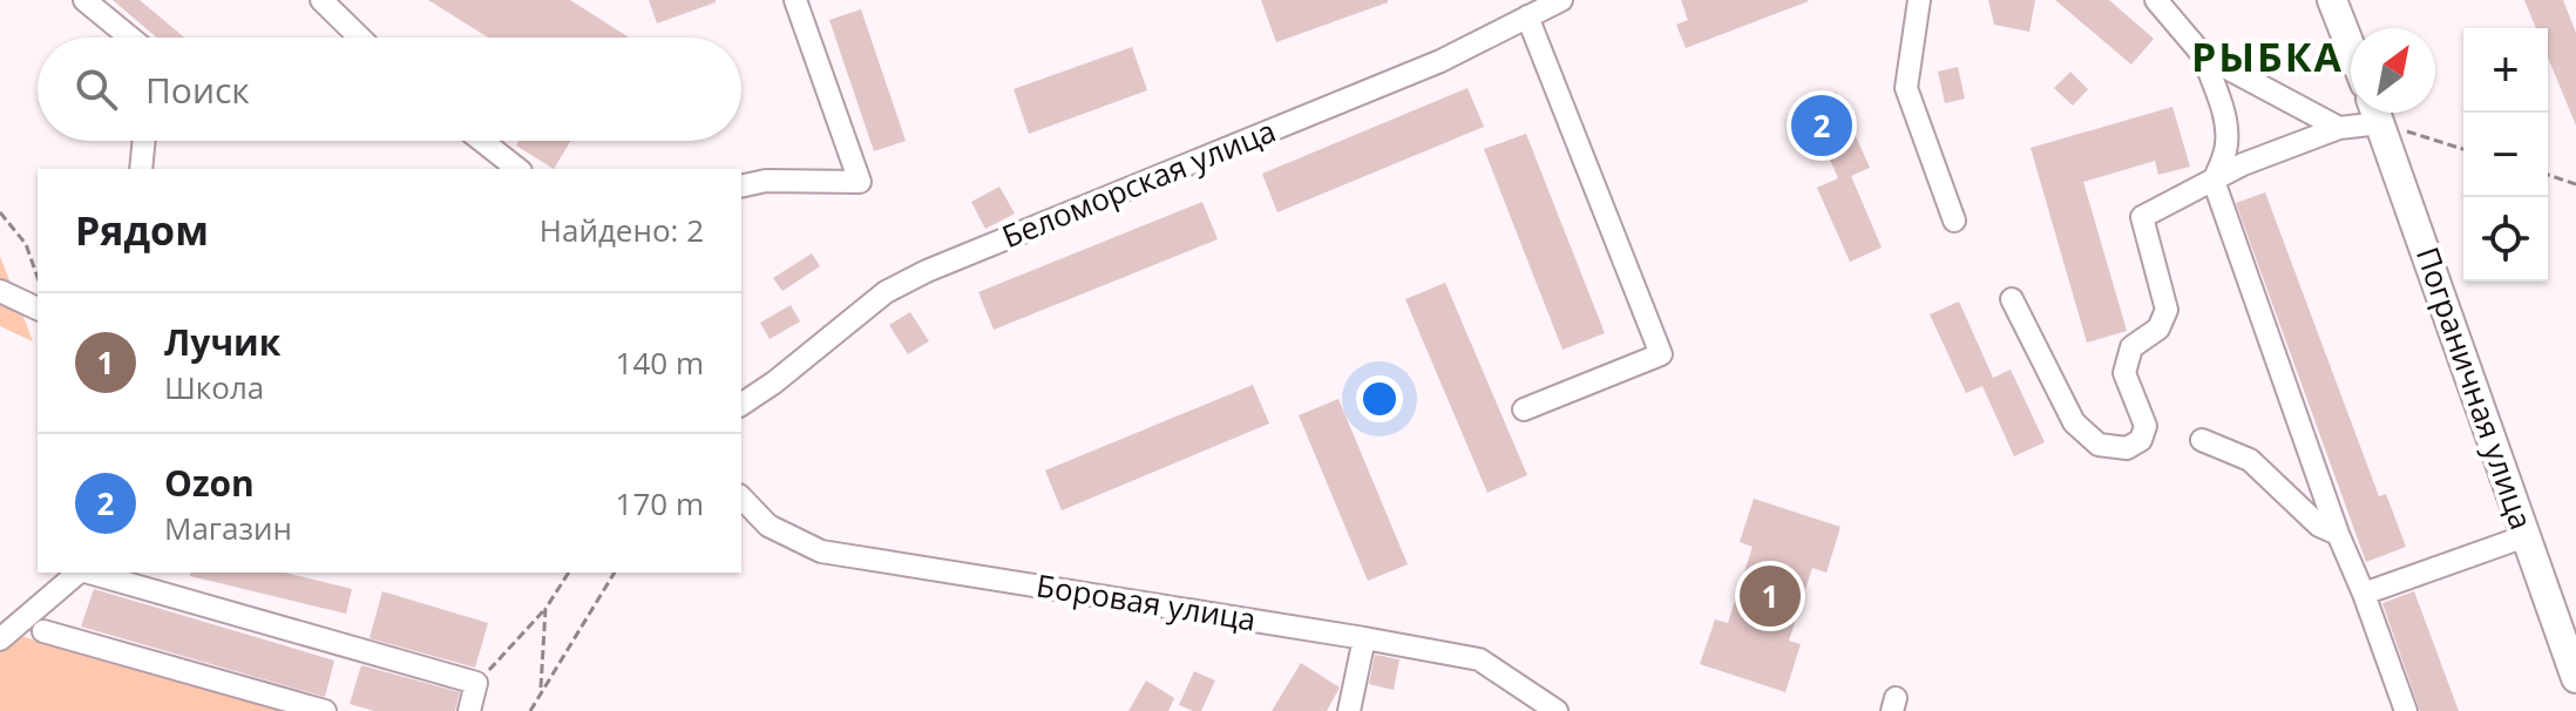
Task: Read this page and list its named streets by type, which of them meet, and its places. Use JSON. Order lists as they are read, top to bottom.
{
  "streets": {
    "main road": ["Пограничная улица"],
    "street": ["Беломорская улица", "Боровая улица"]
  },
  "districts": ["РЫБКА"],
  "north": "top right",
  "page": {
    "map_buttons": ["+", "−"],
    "search": "Поиск",
    "pins": ["2", "1"],
    "heading": ["Рядом", "Найдено: 2"],
    "list": [
      {
        "mark": "1",
        "name": "Лучик",
        "note": "Школа",
        "value": "140 m"
      },
      {
        "mark": "2",
        "name": "Ozon",
        "note": "Магазин",
        "value": "170 m"
      }
    ]
  }
}
